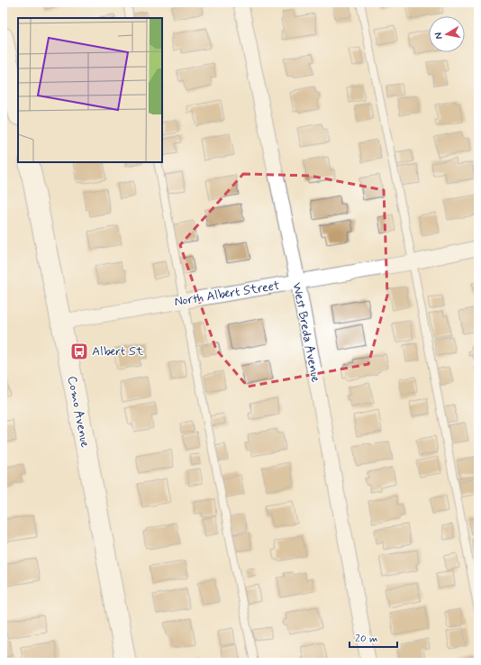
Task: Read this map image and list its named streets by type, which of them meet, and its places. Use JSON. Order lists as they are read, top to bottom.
{
  "streets": {
    "main road": ["Como Avenue"],
    "street": ["North Albert Street", "West Breda Avenue"]
  },
  "crossings": [
    ["North Albert Street", "West Breda Avenue"],
    ["North Albert Street", "Como Avenue"]
  ],
  "places": {
    "bus stop": ["Albert St"]
  },
  "scale_bar": "20 m",
  "north": "left"
}
